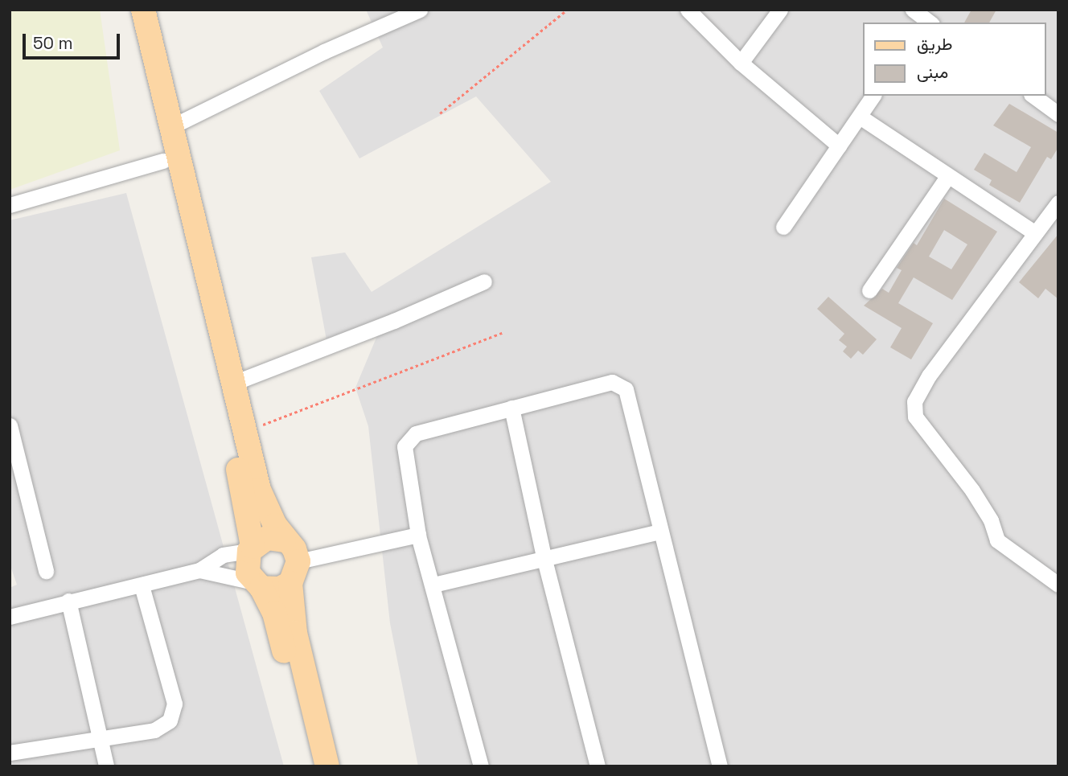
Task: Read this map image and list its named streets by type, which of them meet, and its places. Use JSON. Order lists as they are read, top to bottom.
{
  "legend": ["طريق", "مبنى"],
  "scale_bar": "50 m"
}
